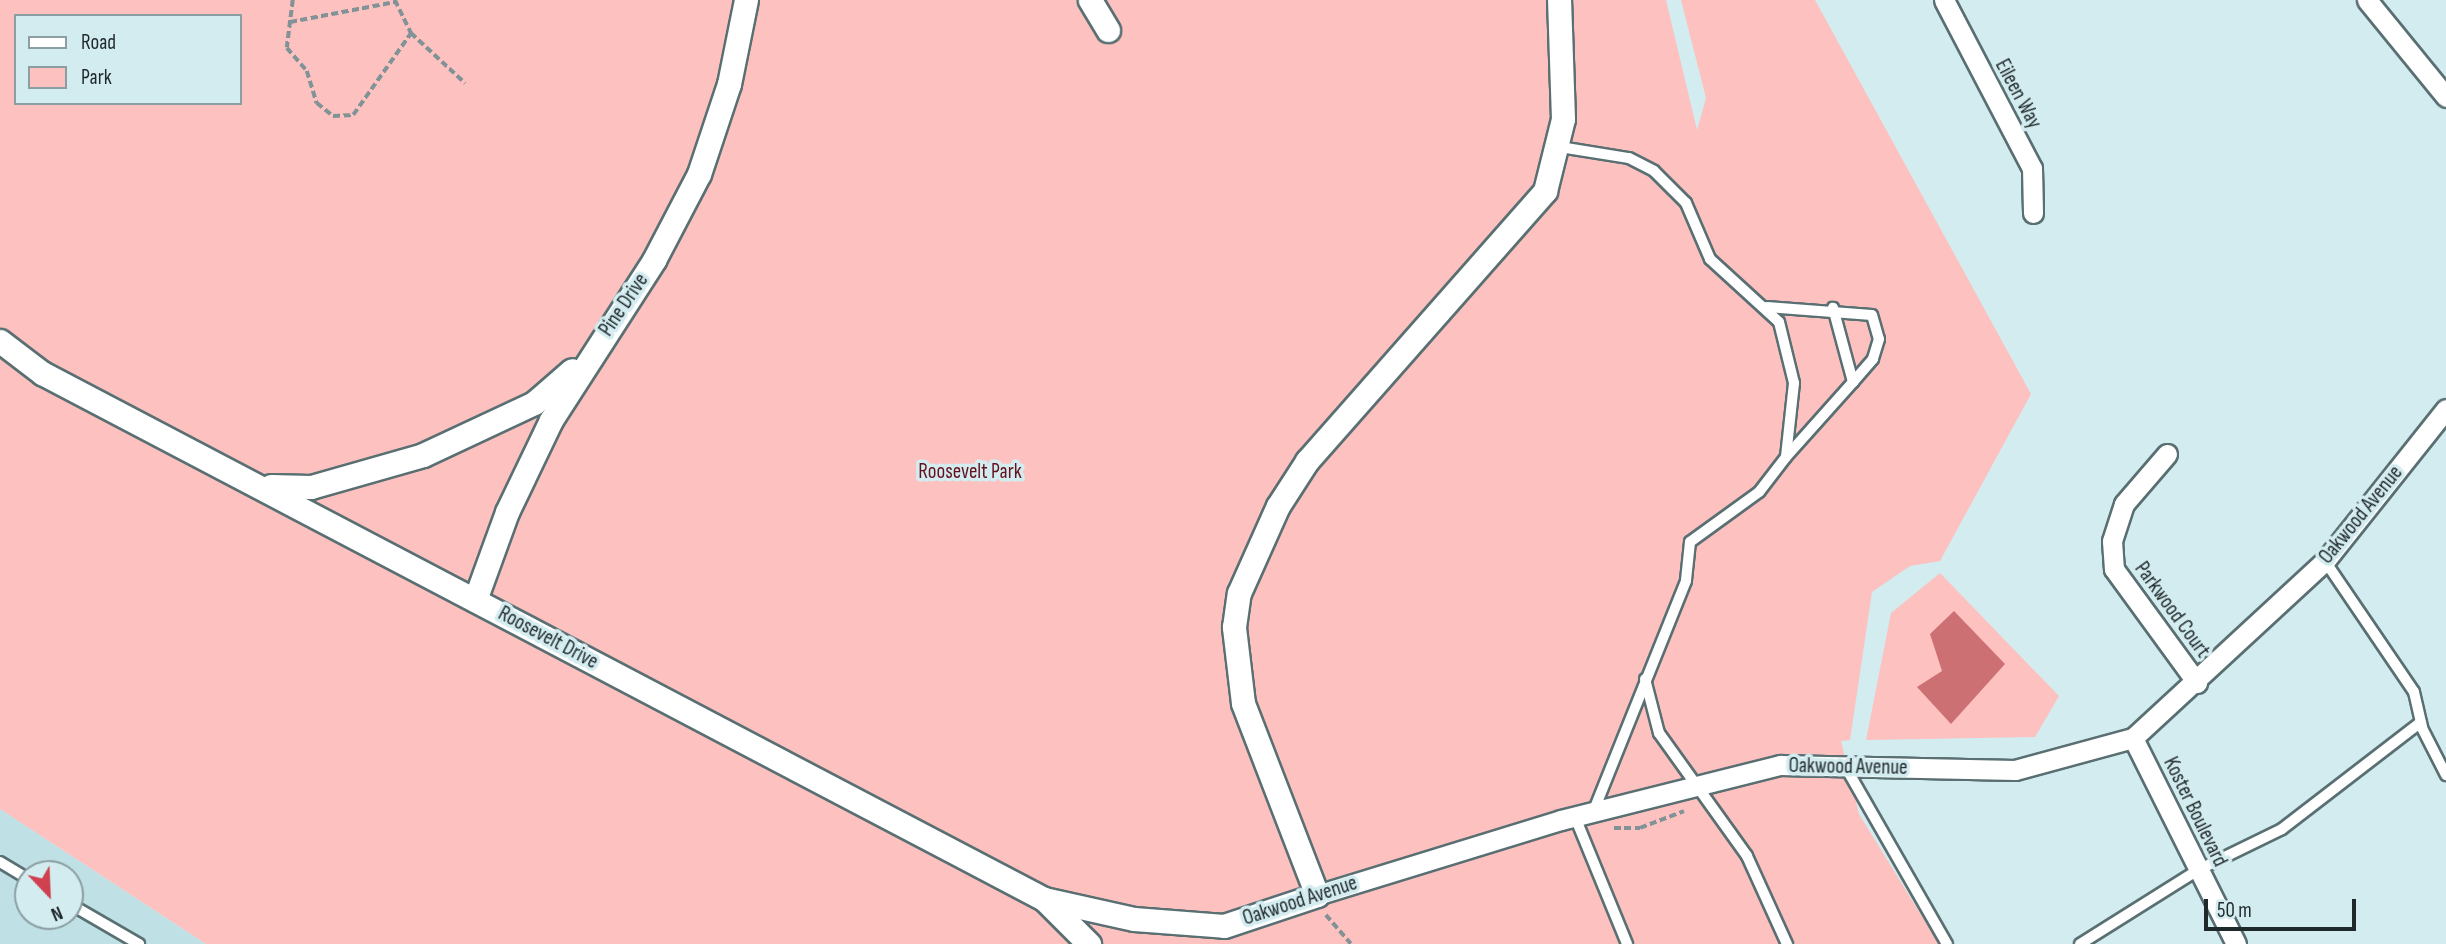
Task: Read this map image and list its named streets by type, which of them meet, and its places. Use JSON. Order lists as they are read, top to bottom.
{
  "streets": {
    "street": [
      "Eileen Way",
      "Pine Drive",
      "Oakwood Avenue",
      "Parkwood Court",
      "Roosevelt Drive",
      "Koster Boulevard"
    ]
  },
  "crossings": [
    ["Pine Drive", "Roosevelt Drive"],
    ["Oakwood Avenue", "Parkwood Court"],
    ["Oakwood Avenue", "Roosevelt Drive"],
    ["Oakwood Avenue", "Koster Boulevard"]
  ],
  "parks": ["Roosevelt Park"],
  "legend": ["Road", "Park"],
  "scale_bar": "50 m",
  "north": "bottom right"
}
